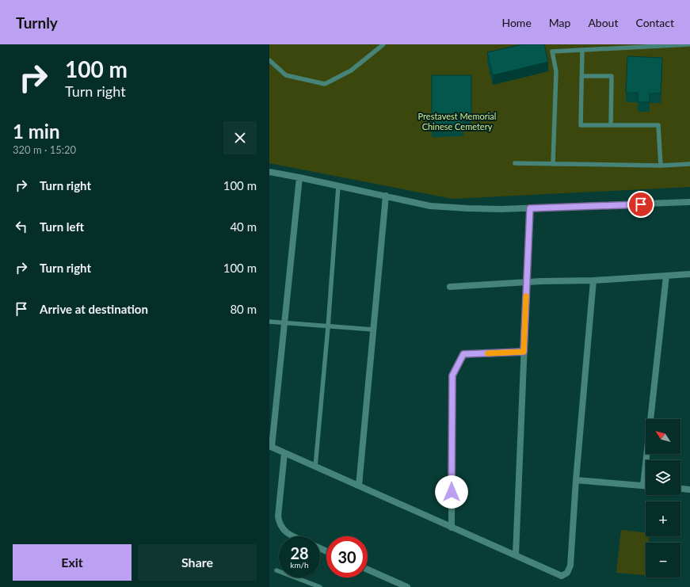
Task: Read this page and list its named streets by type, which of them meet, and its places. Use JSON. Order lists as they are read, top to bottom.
{
  "parks": ["Prestavest Memorial Chinese Cemetery"],
  "north": "top left",
  "page": {
    "header": "Turnly",
    "nav": [
      "Home",
      "Map",
      "About",
      "Contact"
    ],
    "turn": ["100 m", "Turn right"],
    "heading": ["1 min", "320 m · 15:20"],
    "list": [
      {
        "name": "Turn right",
        "value": "100 m"
      },
      {
        "name": "Turn left",
        "value": "40 m"
      },
      {
        "name": "Turn right",
        "value": "100 m"
      },
      {
        "name": "Arrive at destination",
        "value": "80 m"
      }
    ],
    "map_buttons": ["+", "−"],
    "speed": "28 km/h",
    "limit": "30",
    "buttons": ["Exit", "Share"]
  }
}
